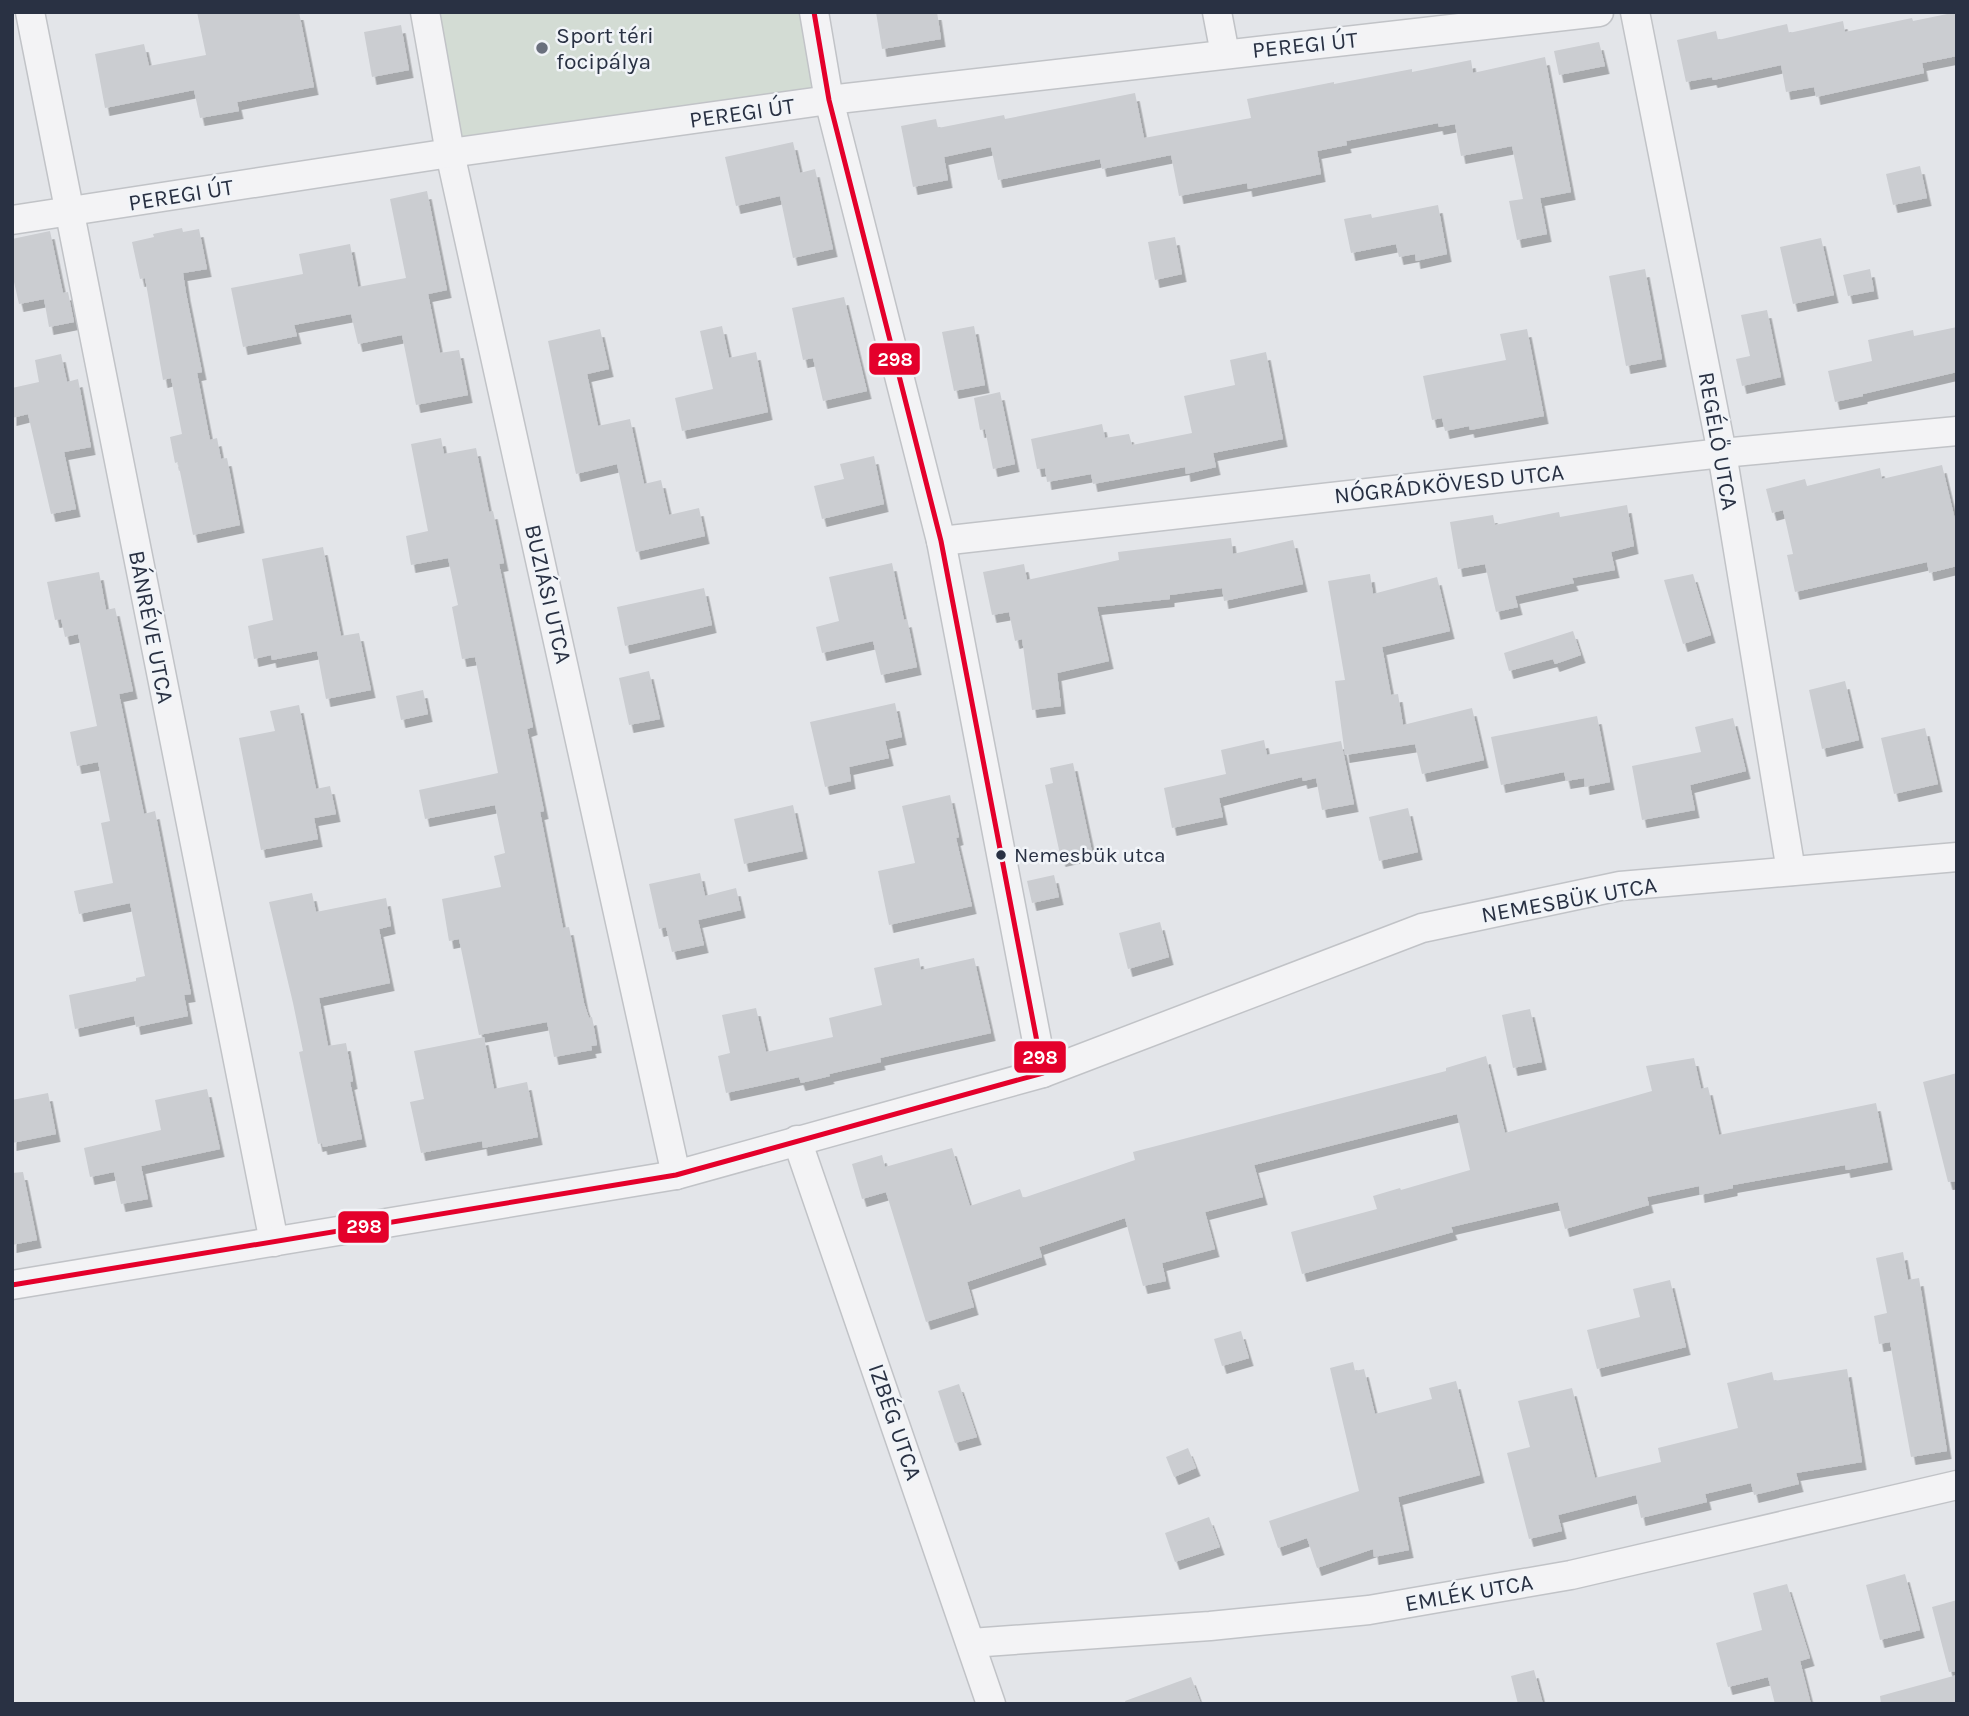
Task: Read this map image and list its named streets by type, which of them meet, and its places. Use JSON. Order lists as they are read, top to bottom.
{
  "streets": {
    "street": [
      "PEREGI ÚT",
      "REGÉLŐ UTCA",
      "NÓGRÁDKÖVESD UTCA",
      "BUZIÁSI UTCA",
      "BÁNRÉVE UTCA",
      "NEMESBÜK UTCA",
      "IZBÉG UTCA",
      "EMLÉK UTCA"
    ]
  },
  "crossings": [
    ["PEREGI ÚT", "BUZIÁSI UTCA"],
    ["PEREGI ÚT", "BÁNRÉVE UTCA"],
    ["REGÉLŐ UTCA", "NÓGRÁDKÖVESD UTCA"],
    ["REGÉLŐ UTCA", "NEMESBÜK UTCA"],
    ["BUZIÁSI UTCA", "NEMESBÜK UTCA"],
    ["BÁNRÉVE UTCA", "NEMESBÜK UTCA"],
    ["NEMESBÜK UTCA", "IZBÉG UTCA"],
    ["IZBÉG UTCA", "EMLÉK UTCA"]
  ],
  "places": ["Sport téri focipálya", "Nemesbük utca"],
  "lines": ["transit line 298"]
}
